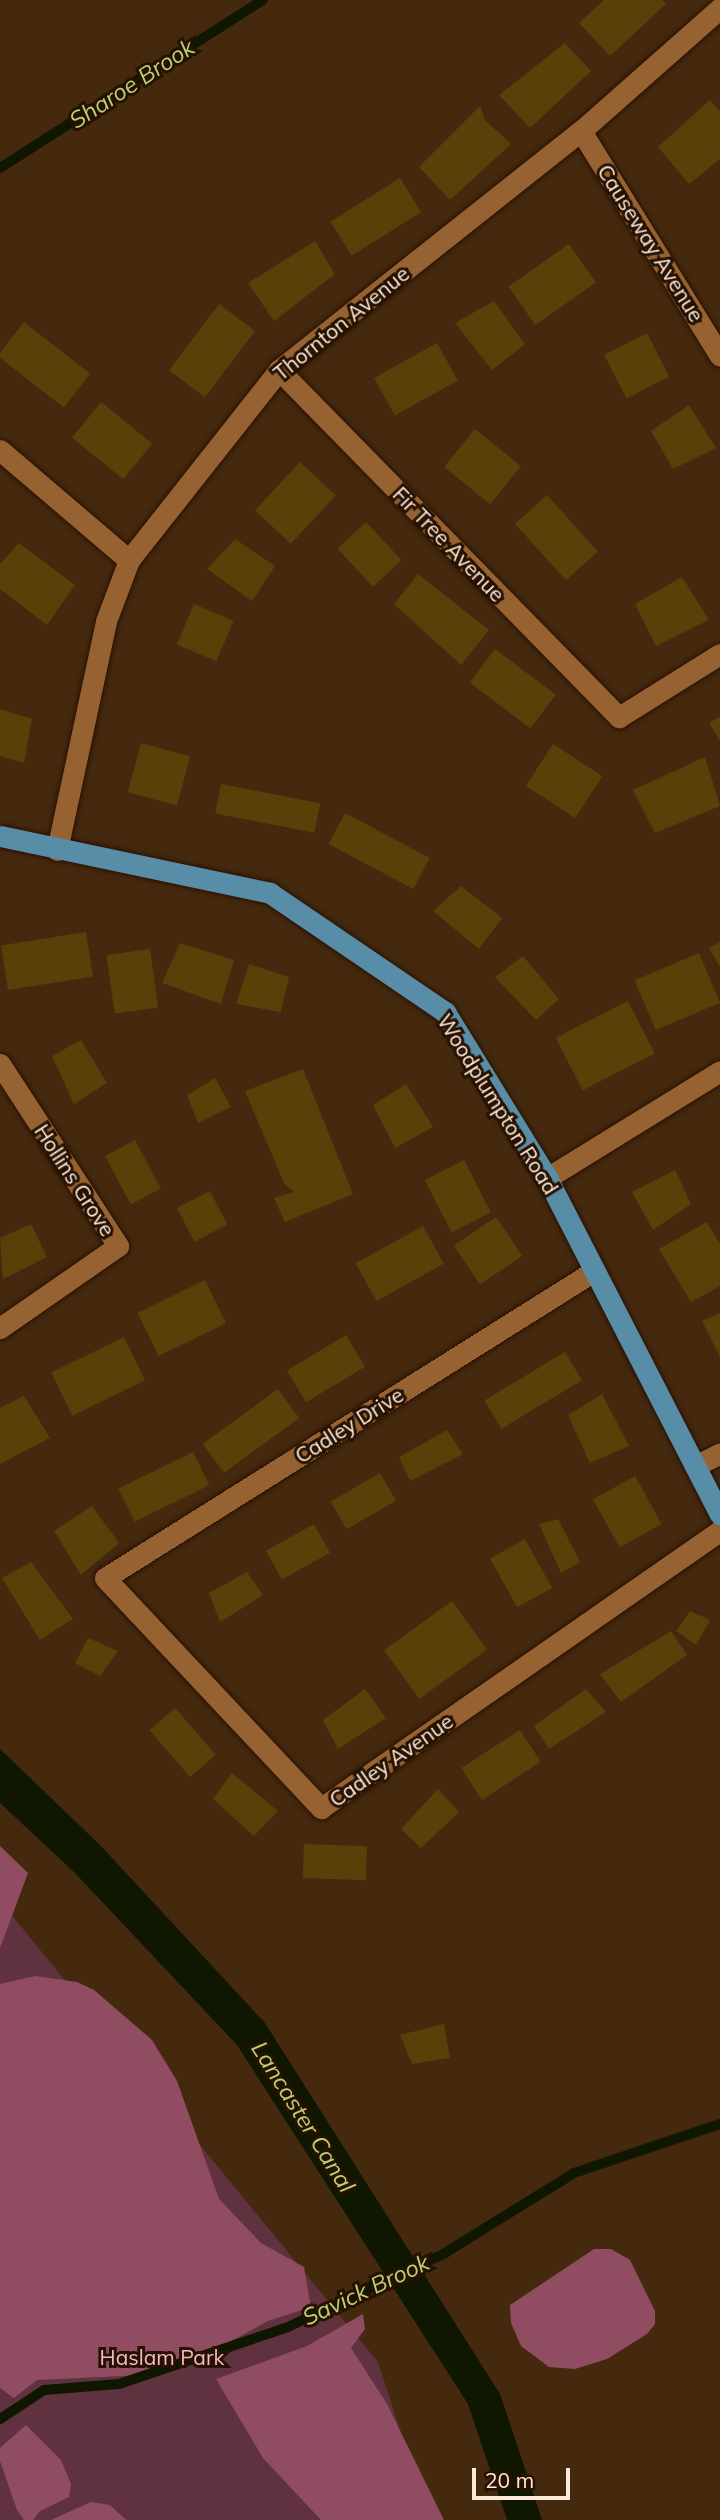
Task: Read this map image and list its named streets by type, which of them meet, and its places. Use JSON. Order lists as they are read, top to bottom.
{
  "streets": {
    "main road": ["Woodplumpton Road"],
    "street": [
      "Causeway Avenue",
      "Thornton Avenue",
      "Fir Tree Avenue",
      "Hollins Grove",
      "Cadley Drive",
      "Cadley Avenue"
    ]
  },
  "crossings": [
    ["Causeway Avenue", "Thornton Avenue"],
    ["Thornton Avenue", "Fir Tree Avenue"],
    ["Thornton Avenue", "Woodplumpton Road"],
    ["Woodplumpton Road", "Cadley Drive"],
    ["Cadley Drive", "Cadley Avenue"]
  ],
  "water": ["Sharoe Brook", "Lancaster Canal", "Savick Brook"],
  "parks": ["Haslam Park"],
  "scale_bar": "20 m"
}
